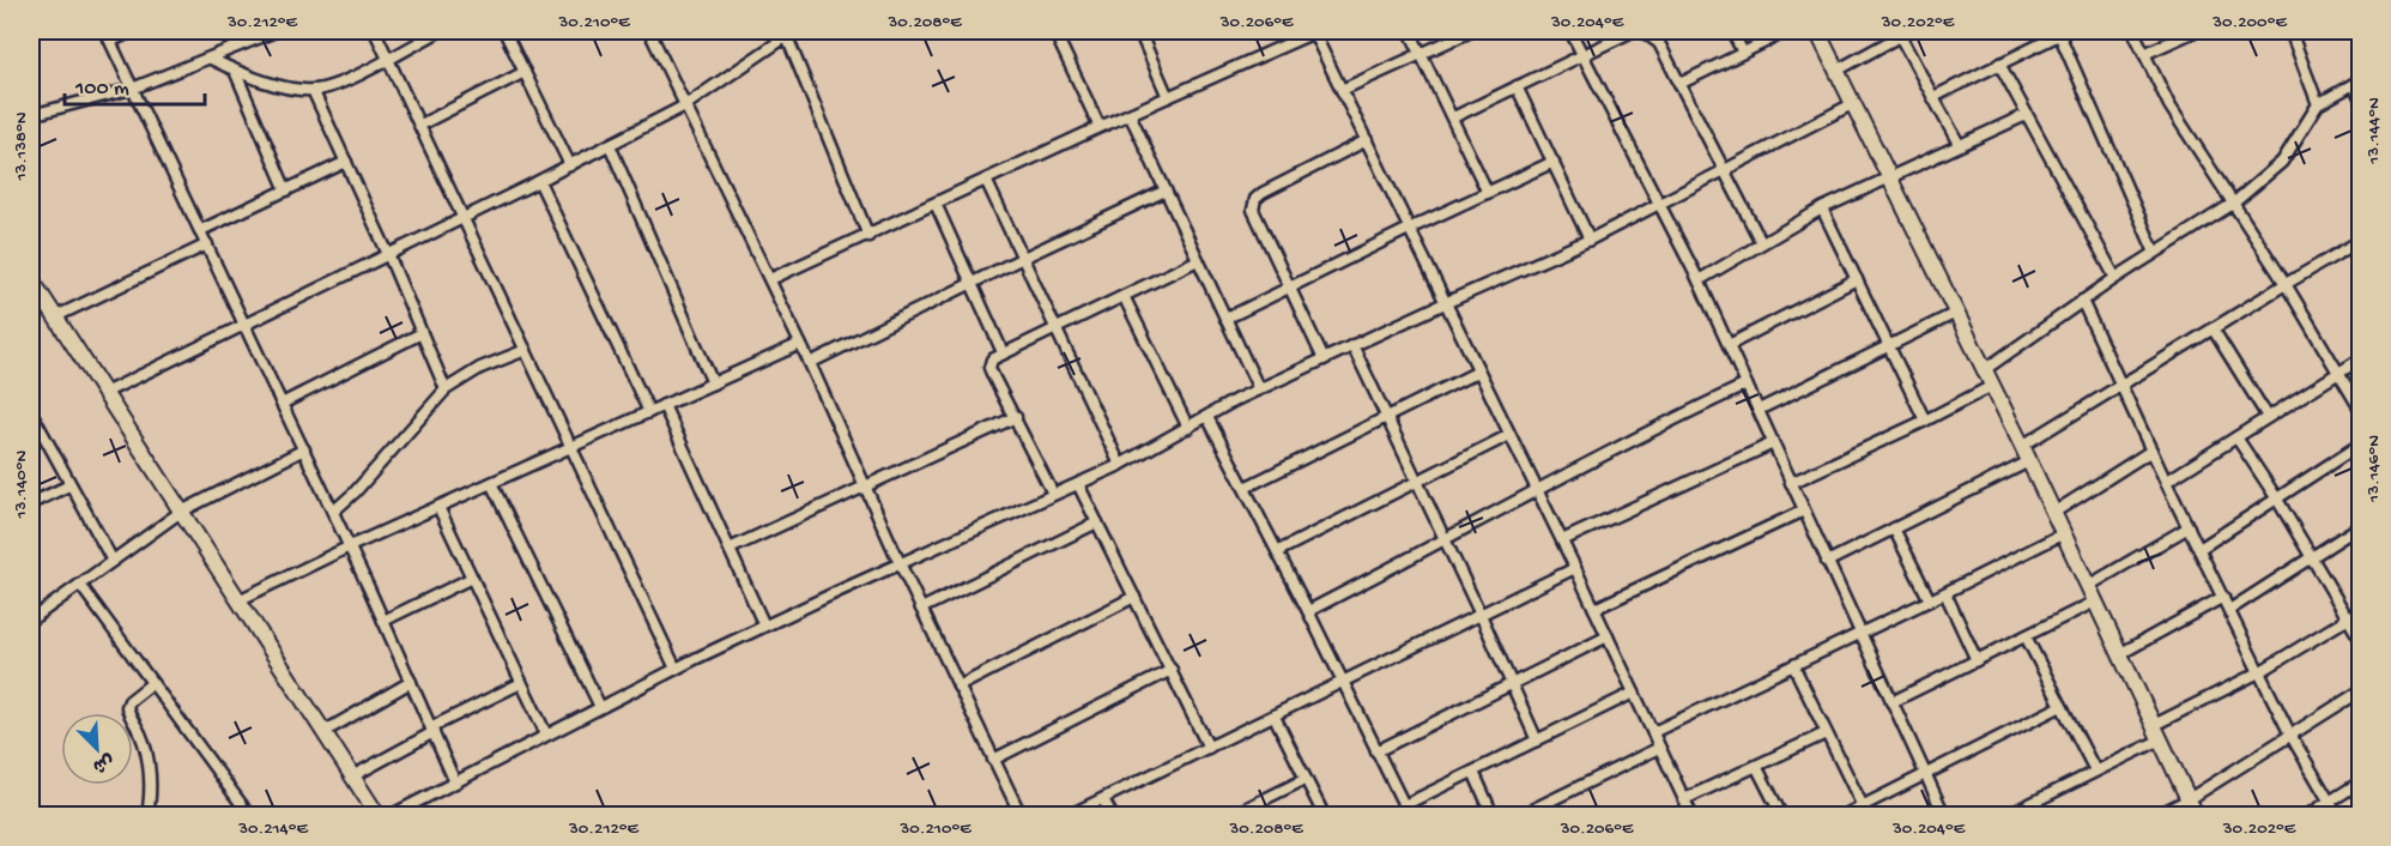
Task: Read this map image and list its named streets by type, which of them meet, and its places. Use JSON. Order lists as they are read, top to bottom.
{
  "scale_bar": "100 m",
  "north": "bottom right",
  "coordinates": [
    "30.212°E",
    "30.210°E",
    "30.208°E",
    "30.206°E",
    "30.204°E",
    "30.202°E",
    "30.200°E",
    "13.144°N",
    "13.138°N",
    "13.146°N",
    "13.140°N",
    "30.214°E"
  ]
}
